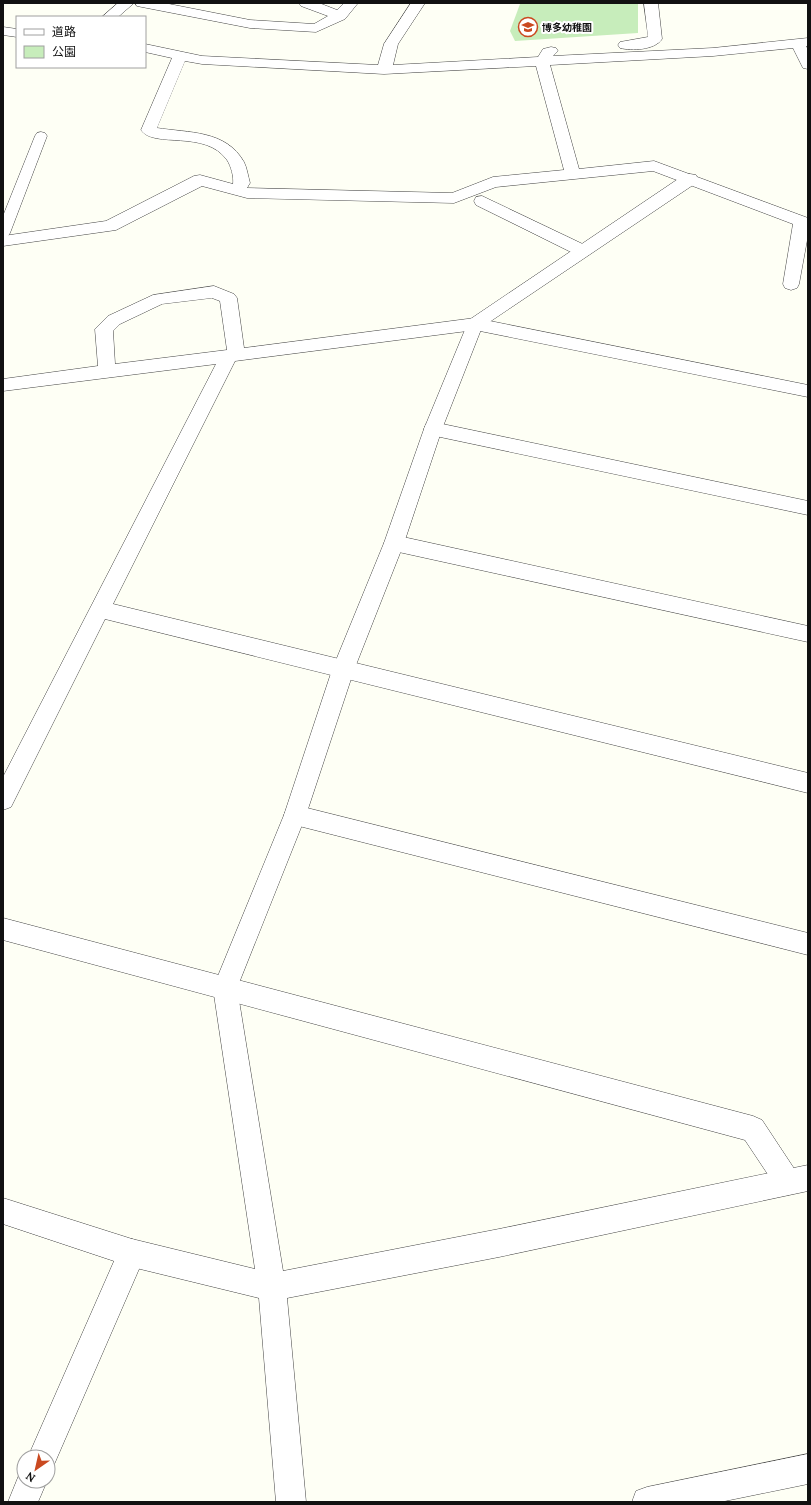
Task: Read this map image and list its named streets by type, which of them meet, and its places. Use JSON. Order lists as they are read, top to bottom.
{
  "places": {
    "school or university": ["博多幼稚園"]
  },
  "legend": ["道路", "公園"],
  "north": "bottom left"
}
